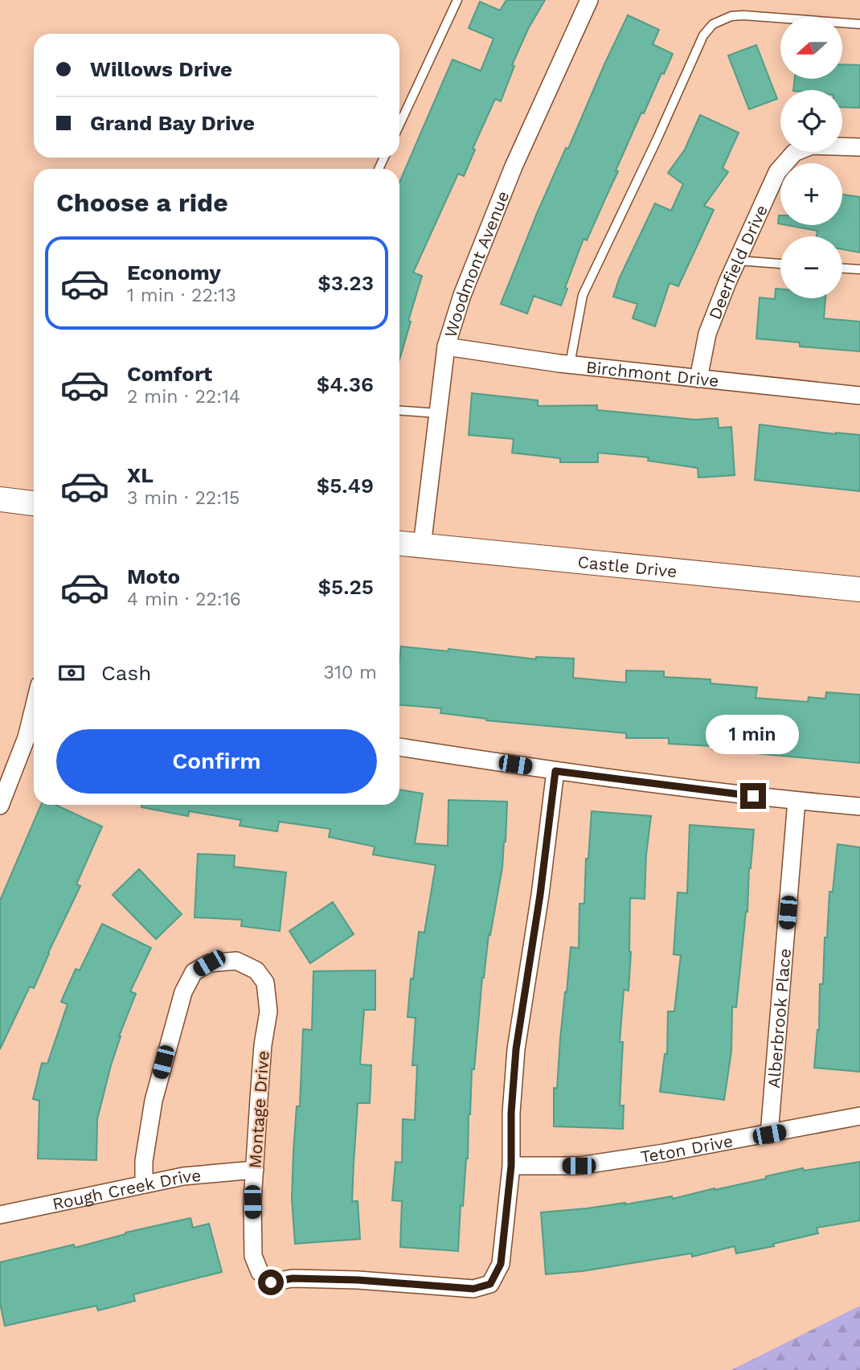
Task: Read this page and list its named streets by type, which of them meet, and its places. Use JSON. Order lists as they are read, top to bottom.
{
  "streets": {
    "street": [
      "Deerfield Drive",
      "Woodmont Avenue",
      "Birchmont Drive",
      "Castle Drive",
      "Alberbrook Place",
      "Montage Drive",
      "Teton Drive",
      "Rough Creek Drive"
    ]
  },
  "crossings": [
    ["Deerfield Drive", "Birchmont Drive"],
    ["Woodmont Avenue", "Birchmont Drive"],
    ["Woodmont Avenue", "Castle Drive"],
    ["Alberbrook Place", "Teton Drive"],
    ["Montage Drive", "Teton Drive"],
    ["Montage Drive", "Rough Creek Drive"]
  ],
  "north": "left",
  "page": {
    "map_buttons": ["+", "−"],
    "banner": ["Willows Drive", "Grand Bay Drive"],
    "heading": "Choose a ride",
    "list": [
      {
        "name": "Economy",
        "note": "1 min · 22:13",
        "value": "$3.23"
      },
      {
        "name": "Comfort",
        "note": "2 min · 22:14",
        "value": "$4.36"
      },
      {
        "name": "XL",
        "note": "3 min · 22:15",
        "value": "$5.49"
      },
      {
        "name": "Moto",
        "note": "4 min · 22:16",
        "value": "$5.25"
      }
    ],
    "pay": ["Cash", "310 m"],
    "bubble": "1 min",
    "buttons": "Confirm"
  }
}
